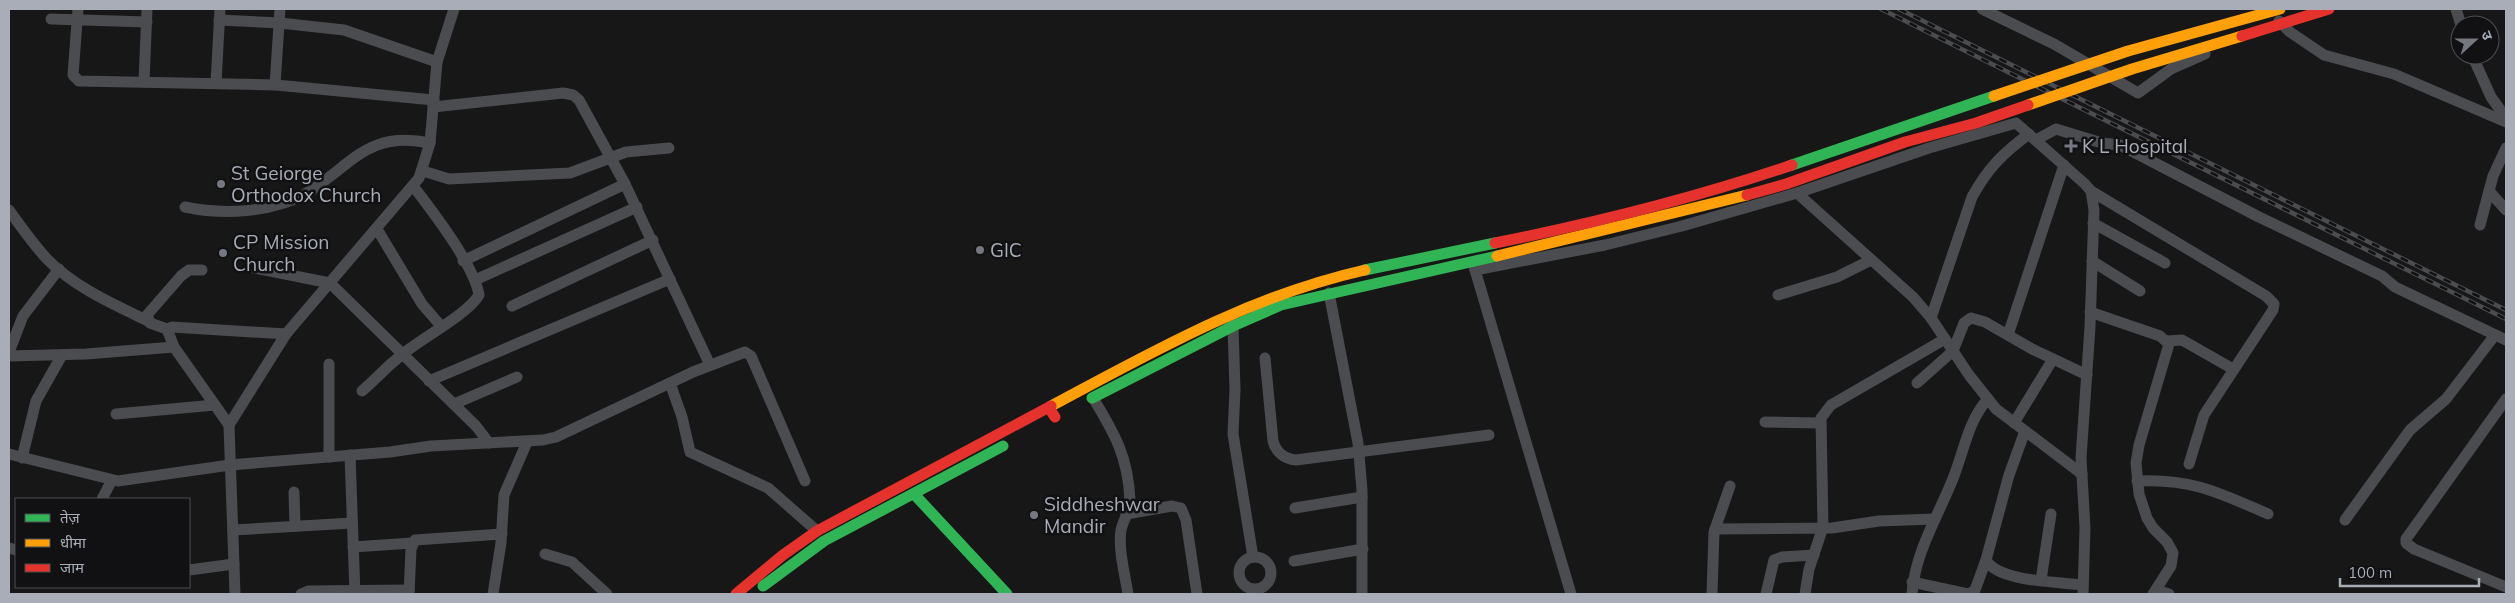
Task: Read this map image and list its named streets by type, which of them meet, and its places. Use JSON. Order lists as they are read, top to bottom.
{
  "places": {
    "health": ["K L Hospital"],
    "other": [
      "St Geiorge Orthodox Church",
      "GIC",
      "CP Mission Church",
      "Siddheshwar Mandir"
    ]
  },
  "legend": ["तेज़", "धीमा", "जाम"],
  "scale_bar": "100 m",
  "north": "right"
}
